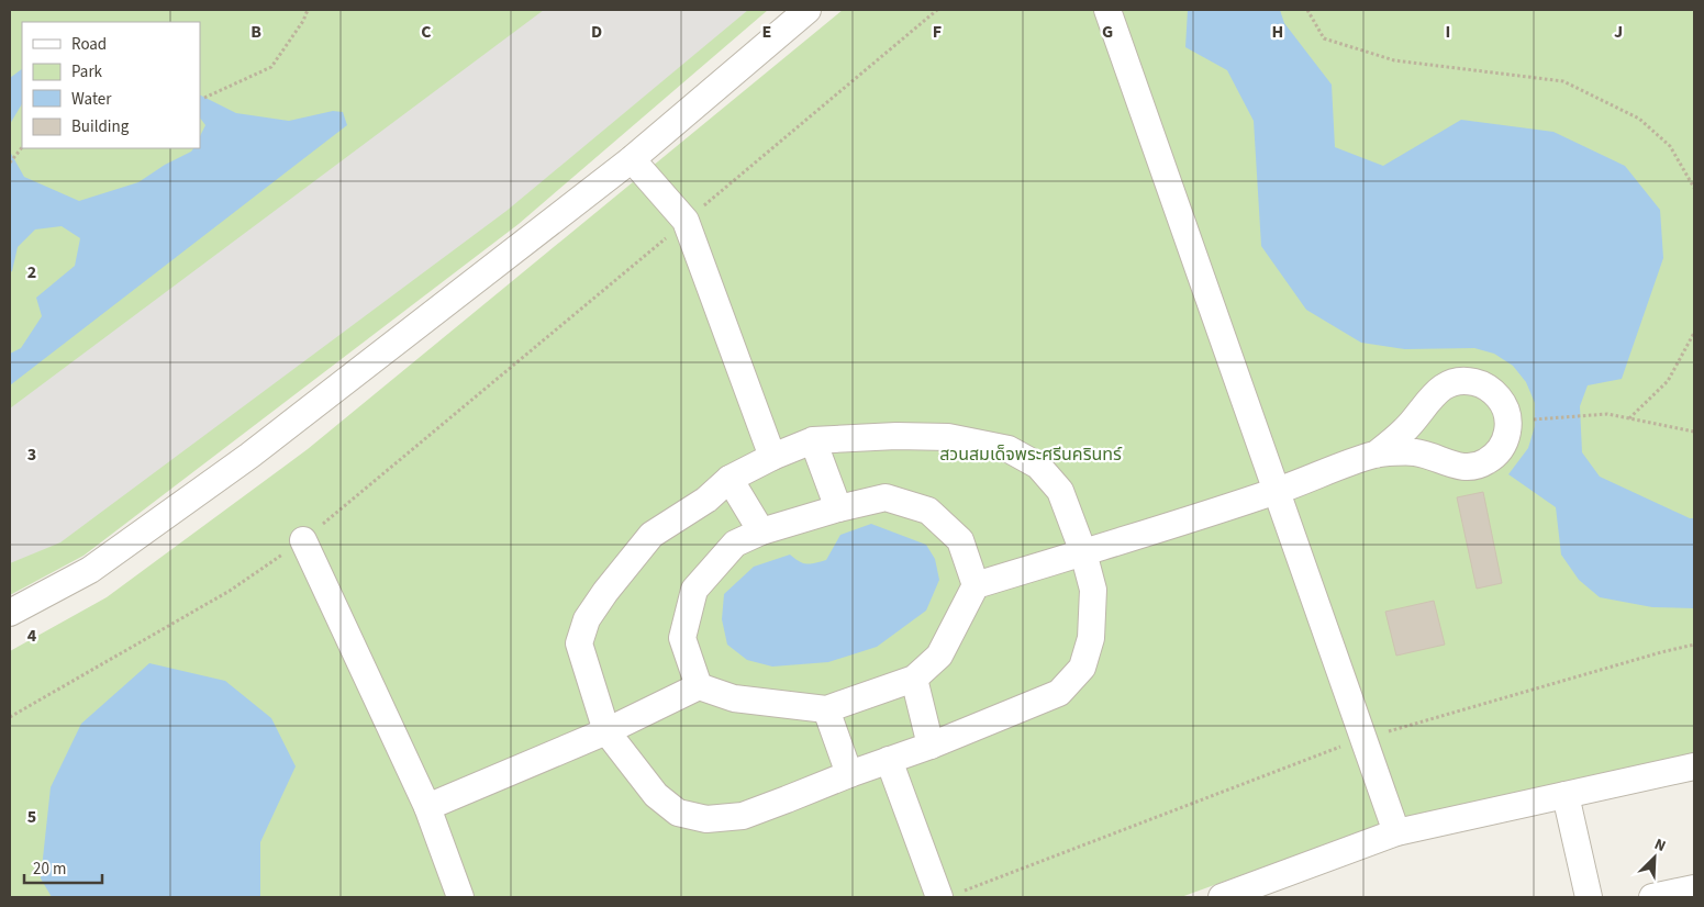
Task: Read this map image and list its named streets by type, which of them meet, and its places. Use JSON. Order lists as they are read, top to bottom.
{
  "parks": ["สวนสมเด็จพระศรีนครินทร์"],
  "legend": [
    "Road",
    "Park",
    "Water",
    "Building"
  ],
  "scale_bar": "20 m",
  "north": "top right",
  "grid": {
    "columns": [
      "B",
      "C",
      "D",
      "E",
      "F",
      "G",
      "H",
      "I",
      "J"
    ],
    "rows": [
      "2",
      "3",
      "4",
      "5"
    ]
  }
}
